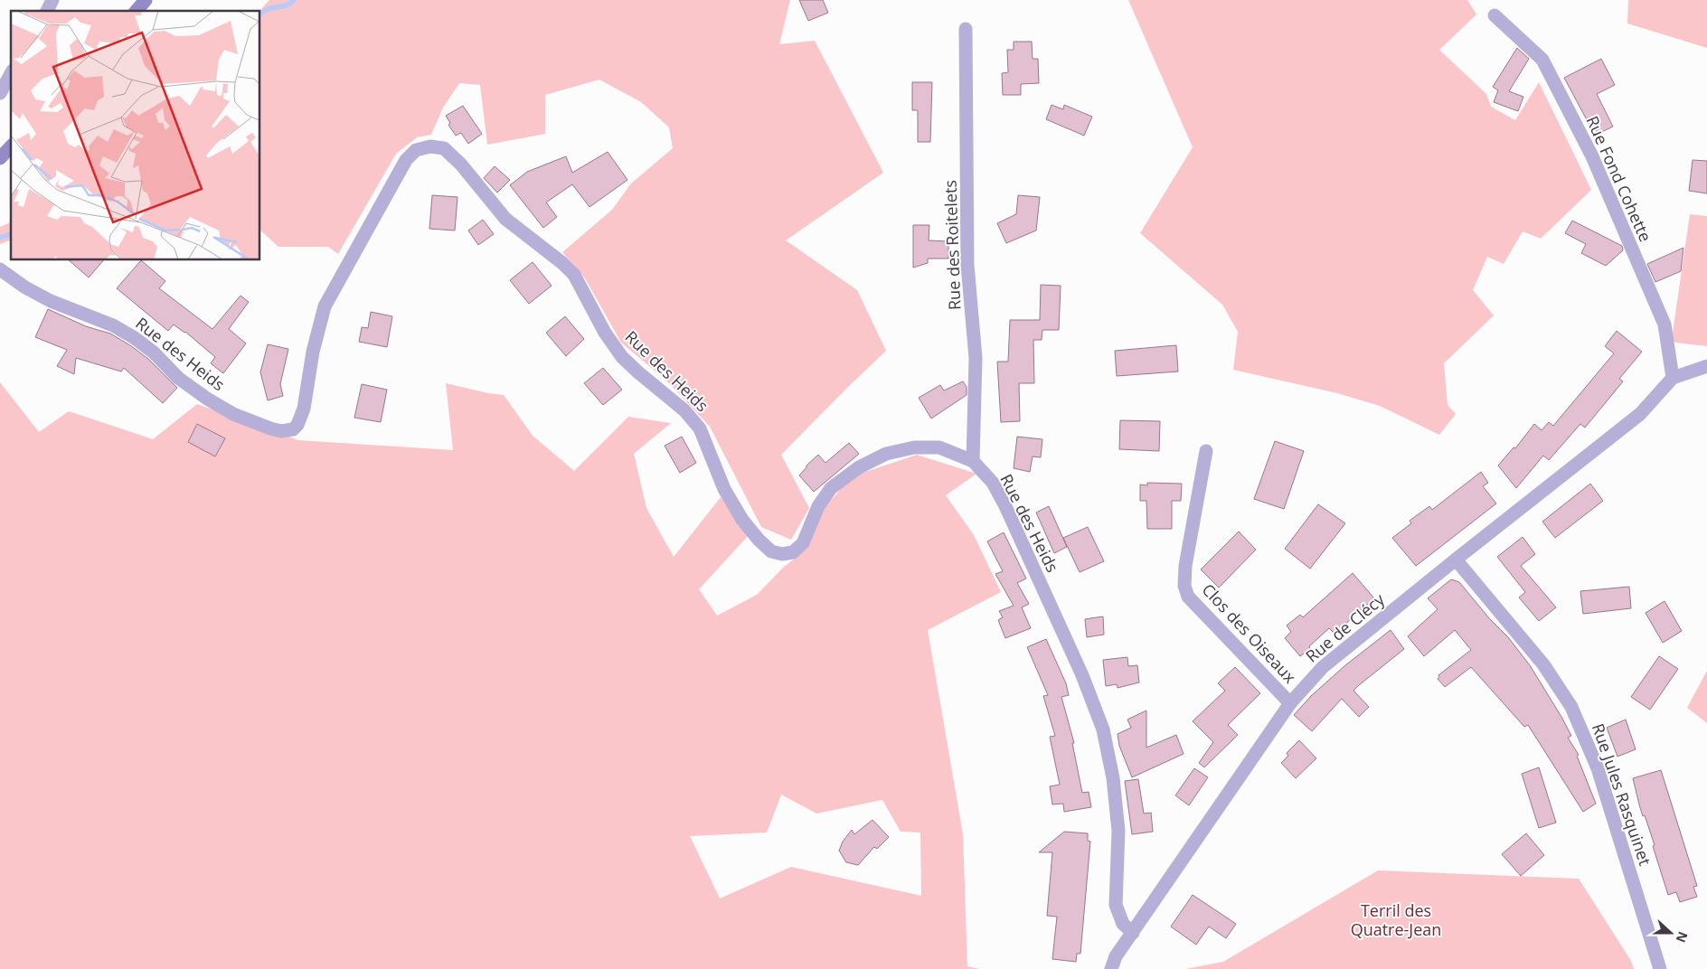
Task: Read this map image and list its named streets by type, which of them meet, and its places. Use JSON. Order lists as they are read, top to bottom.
{
  "streets": {
    "street": [
      "Rue Fond Cohette",
      "Rue des Roitelets",
      "Rue des Heids",
      "Rue de Clécy",
      "Clos des Oiseaux",
      "Rue Jules Rasquinet"
    ]
  },
  "crossings": [
    ["Rue Fond Cohette", "Rue de Clécy"],
    ["Rue des Roitelets", "Rue des Heids"],
    ["Rue des Heids", "Rue de Clécy"],
    ["Rue de Clécy", "Clos des Oiseaux"],
    ["Rue de Clécy", "Rue Jules Rasquinet"]
  ],
  "parks": ["Terril des Quatre-Jean"],
  "north": "right"
}
